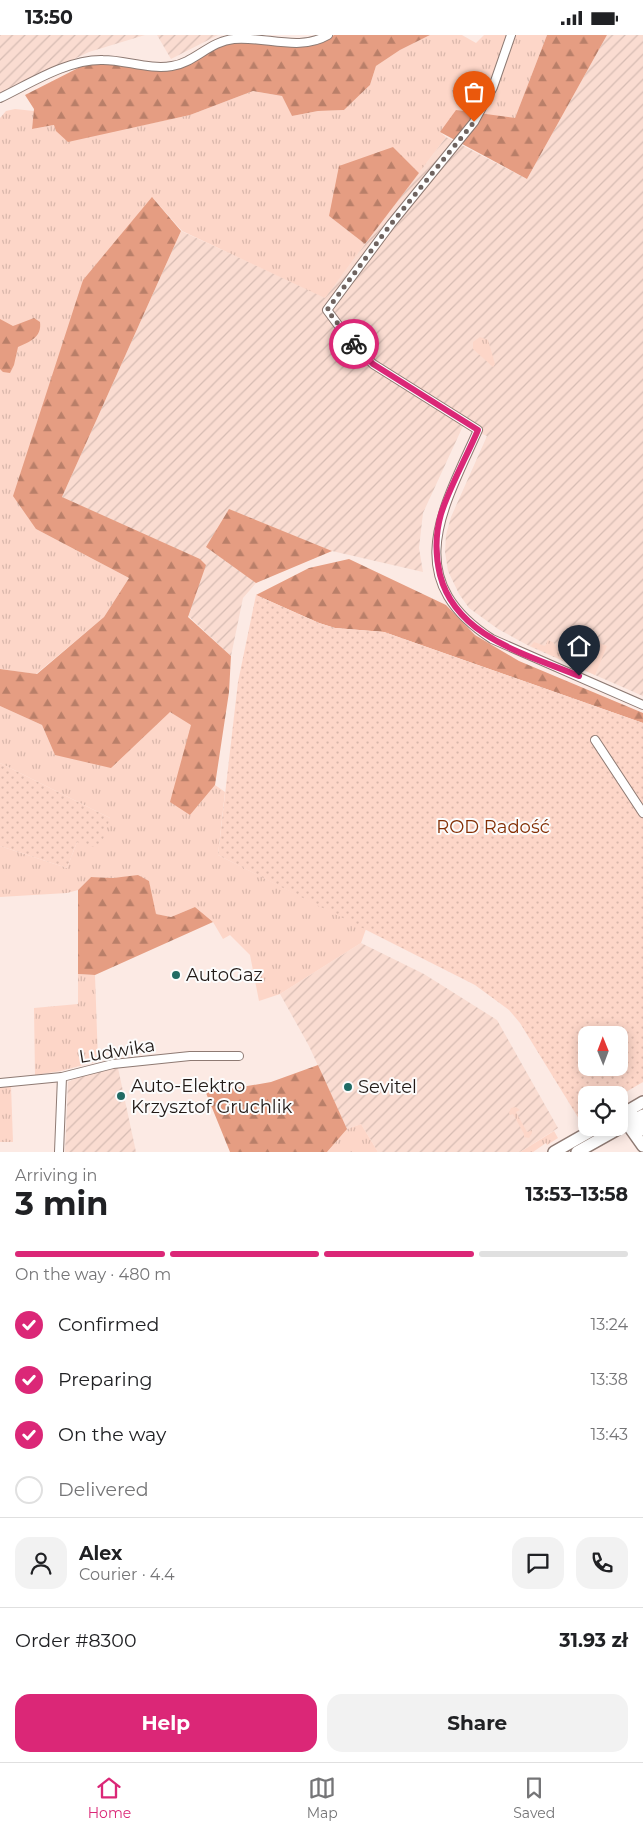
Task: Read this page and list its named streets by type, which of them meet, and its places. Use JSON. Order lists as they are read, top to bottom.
{
  "streets": {
    "street": ["Ludwika"]
  },
  "parks": ["ROD Radość"],
  "places": ["AutoGaz", "Sevitel", "Auto-Elektro Krzysztof Gruchlik"],
  "north": "top",
  "page": {
    "status": "13:50",
    "heading": ["3 min", "Arriving in", "13:53–13:58"],
    "panel": [
      "Alex",
      "Courier · 4.4",
      "Order #8300",
      "31.93 zł"
    ],
    "bar": "On the way · 480 m",
    "list": [
      ["Confirmed", "13:24"],
      ["Preparing", "13:38"],
      ["On the way", "13:43"],
      "Delivered"
    ],
    "buttons": ["Help", "Share"],
    "tabs": ["Home", "Map", "Saved"]
  }
}
